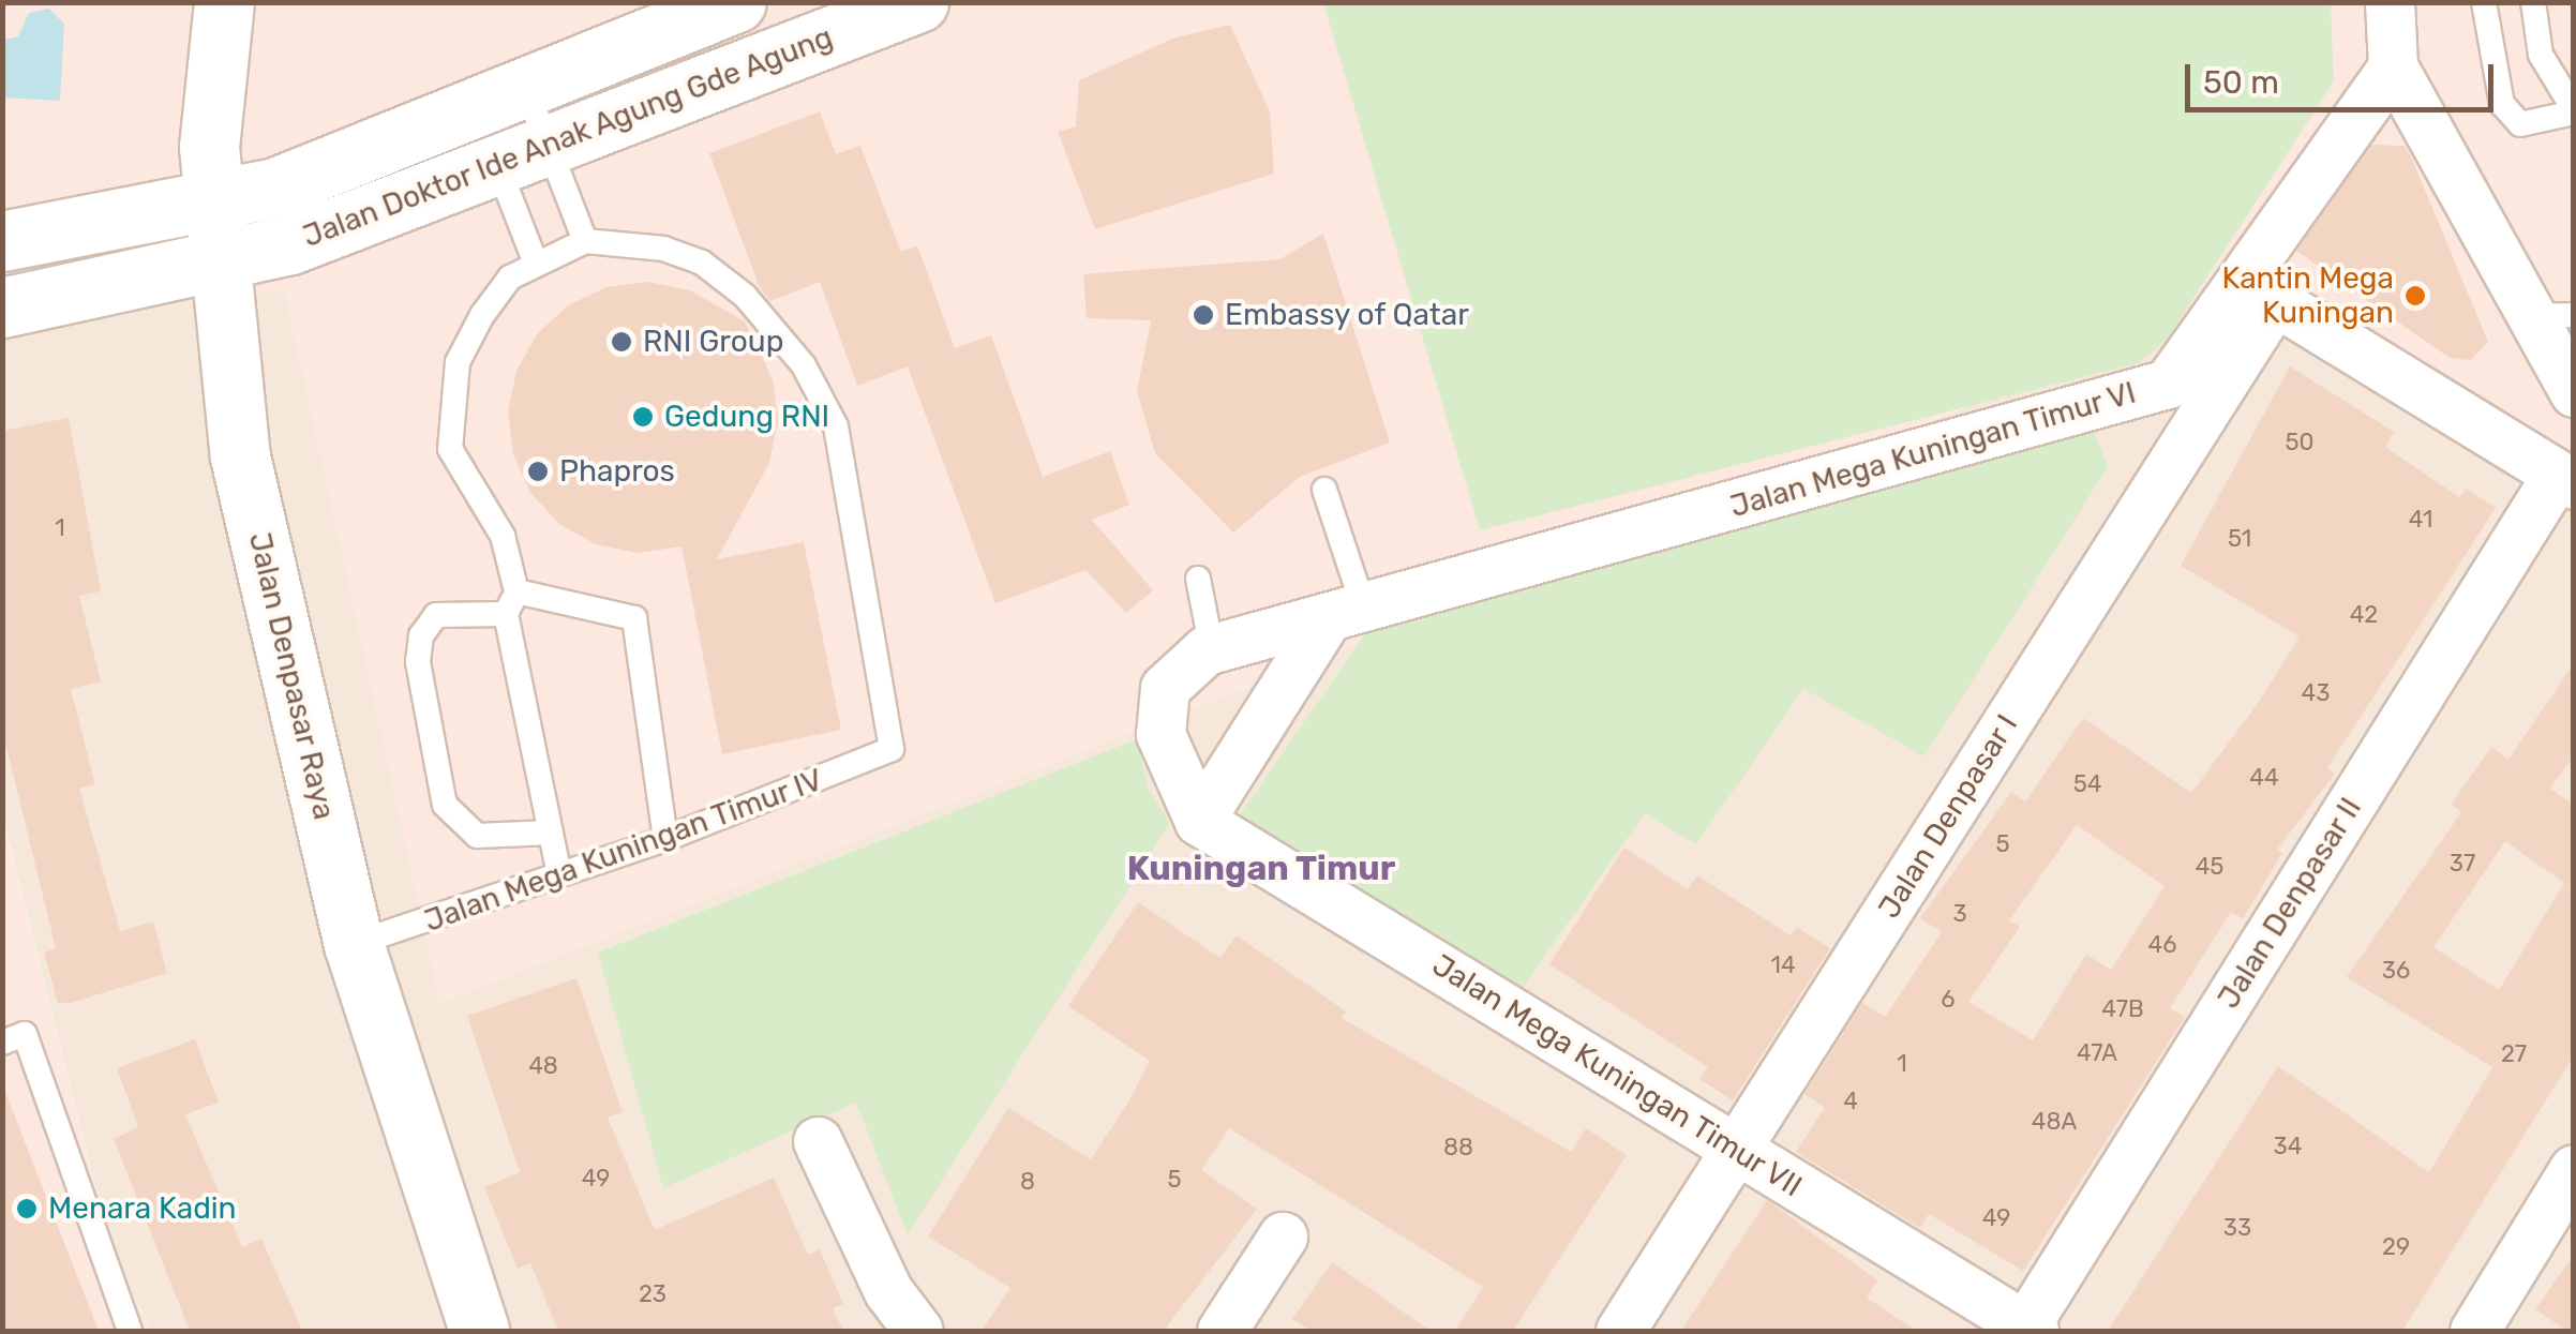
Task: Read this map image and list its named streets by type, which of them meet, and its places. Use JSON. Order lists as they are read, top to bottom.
{
  "streets": {
    "main road": ["Jalan Doktor Ide Anak Agung Gde Agung", "Jalan Denpasar Raya"],
    "street": [
      "Jalan Mega Kuningan Timur VI",
      "Jalan Denpasar I",
      "Jalan Denpasar II",
      "Jalan Mega Kuningan Timur VII"
    ],
    "lane": ["Jalan Mega Kuningan Timur IV"]
  },
  "crossings": [
    ["Jalan Doktor Ide Anak Agung Gde Agung", "Jalan Denpasar Raya"],
    ["Jalan Mega Kuningan Timur VI", "Jalan Mega Kuningan Timur VII"],
    ["Jalan Denpasar Raya", "Jalan Mega Kuningan Timur IV"],
    ["Jalan Denpasar I", "Jalan Denpasar II"],
    ["Jalan Denpasar I", "Jalan Mega Kuningan Timur VII"],
    ["Jalan Denpasar II", "Jalan Mega Kuningan Timur VII"]
  ],
  "districts": ["Kuningan Timur"],
  "places": [
    "Kantin Mega Kuningan",
    "Embassy of Qatar",
    "RNI Group",
    "Gedung RNI",
    "Phapros",
    "Menara Kadin"
  ],
  "house_numbers": [
    "50",
    "41",
    "1",
    "51",
    "42",
    "43",
    "44",
    "54",
    "5",
    "37",
    "45",
    "3",
    "46",
    "14",
    "36",
    "6",
    "47B",
    "47A",
    "27",
    "1",
    "48",
    "4",
    "48A",
    "34",
    "88",
    "49",
    "5",
    "8",
    "49",
    "33",
    "29",
    "23"
  ],
  "scale_bar": "50 m"
}
